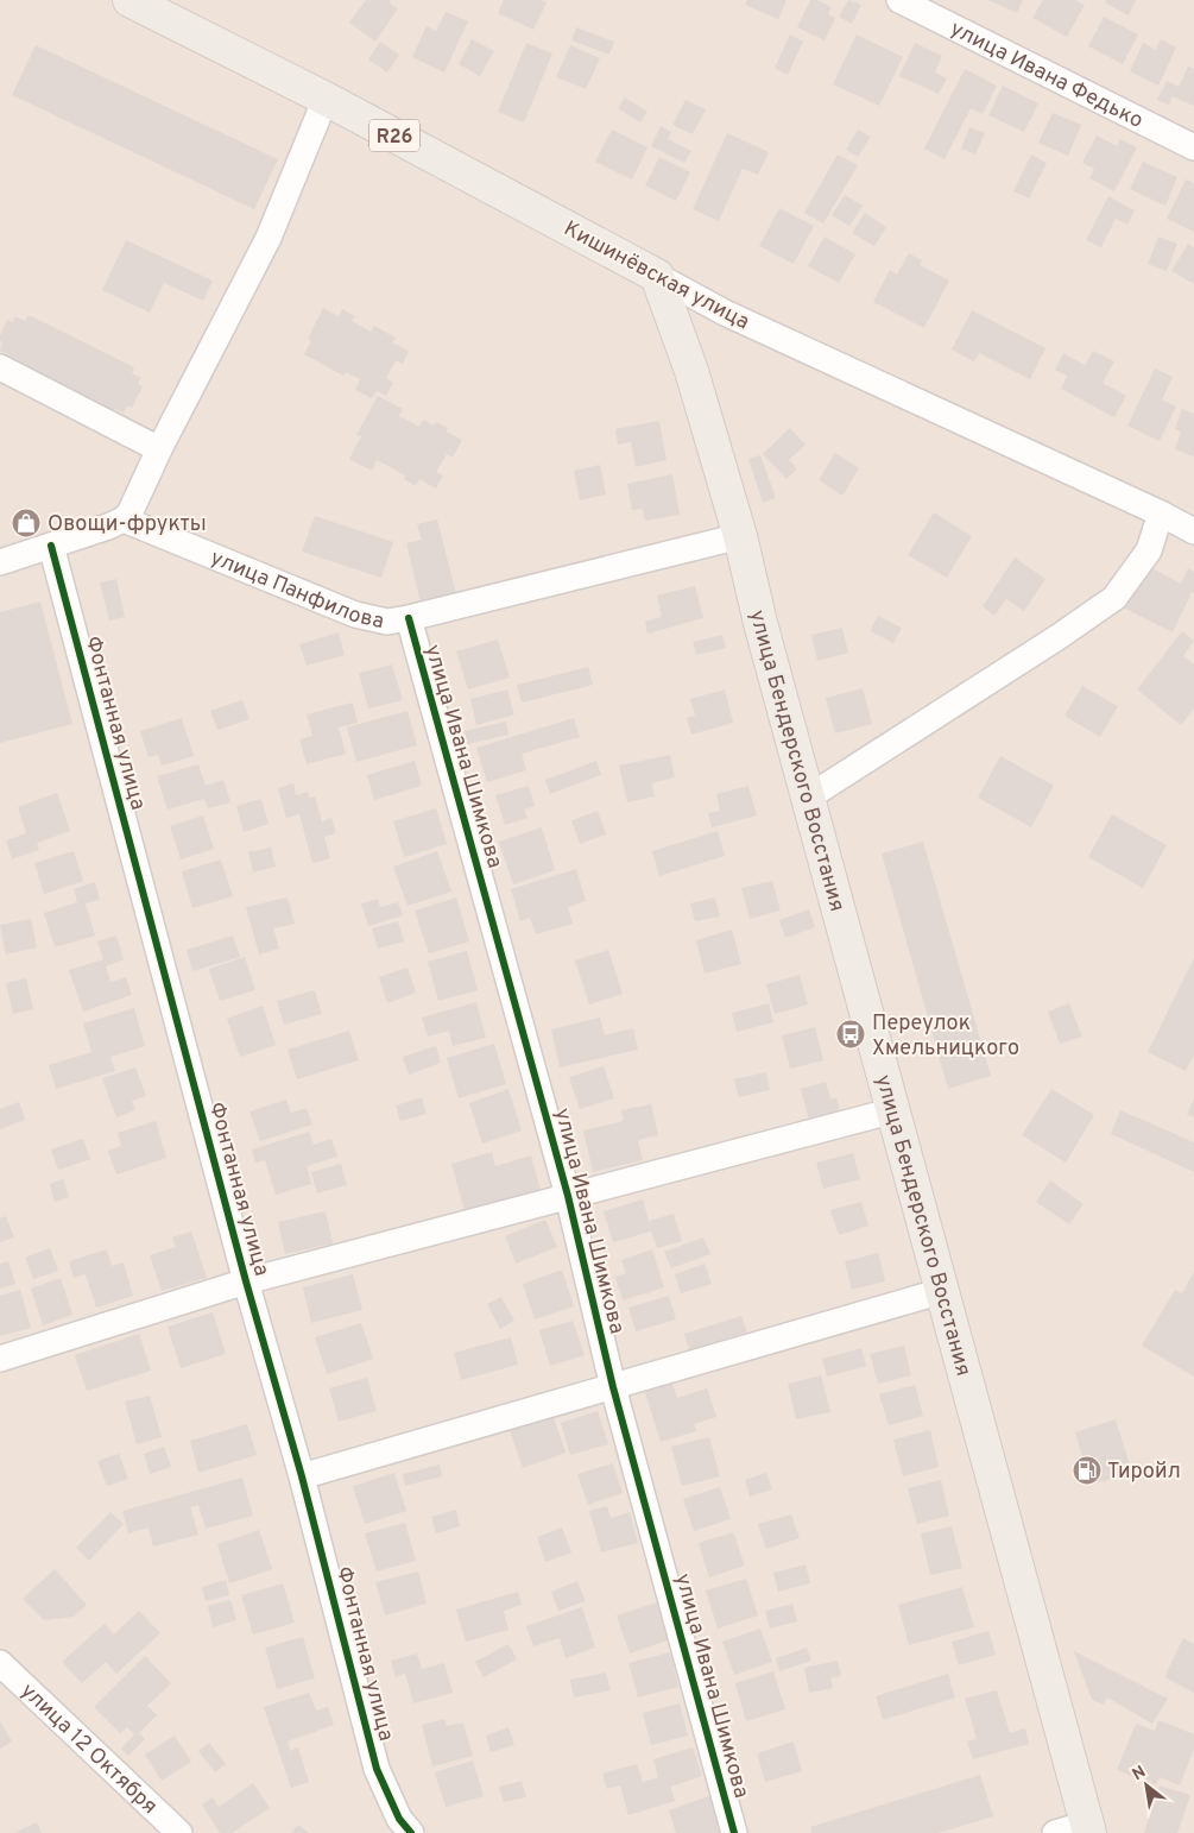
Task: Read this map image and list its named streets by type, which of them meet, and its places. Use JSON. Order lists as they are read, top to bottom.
{
  "streets": {
    "main road": ["R26", "Кишинёвская улица", "улица Бендерского Восстания"],
    "street": [
      "улица Ивана Федько",
      "улица Панфилова",
      "Фонтанная улица",
      "улица Ивана Шимкова",
      "улица 12 Октября"
    ]
  },
  "crossings": [
    ["Кишинёвская улица", "улица Бендерского Восстания"],
    ["улица Панфилова", "улица Ивана Шимкова"],
    ["улица Панфилова", "улица Бендерского Восстания"]
  ],
  "places": {
    "shop": ["Овощи-фрукты"],
    "bus stop": ["Переулок Хмельницкого"],
    "fuel station": ["Тиройл"]
  },
  "north": "top left"
}
